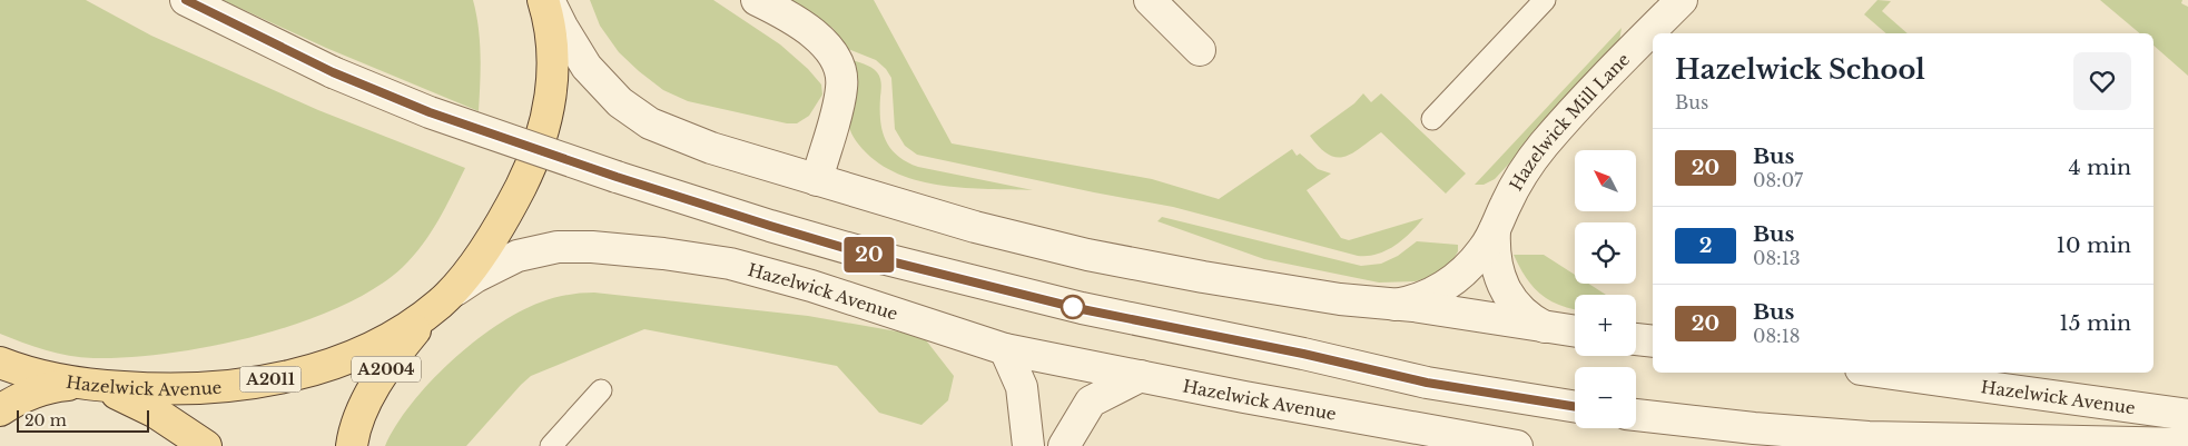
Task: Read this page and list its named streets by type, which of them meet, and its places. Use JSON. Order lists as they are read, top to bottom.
{
  "streets": {
    "main road": ["Hazelwick Avenue", "A2004", "A2011"],
    "street": ["Hazelwick Mill Lane"]
  },
  "crossings": [
    ["Hazelwick Avenue", "A2004"],
    ["Hazelwick Avenue", "A2011"]
  ],
  "lines": ["bus line 20"],
  "scale_bar": "20 m",
  "north": "top left",
  "page": {
    "on_map": "20",
    "heading": ["Hazelwick School", "Bus"],
    "list": [
      {
        "mark": "20",
        "name": "Bus",
        "note": "08:07",
        "value": "4 min"
      },
      {
        "mark": "2",
        "name": "Bus",
        "note": "08:13",
        "value": "10 min"
      },
      {
        "mark": "20",
        "name": "Bus",
        "note": "08:18",
        "value": "15 min"
      }
    ],
    "map_buttons": ["+", "−"],
    "scale": "20 m"
  }
}
